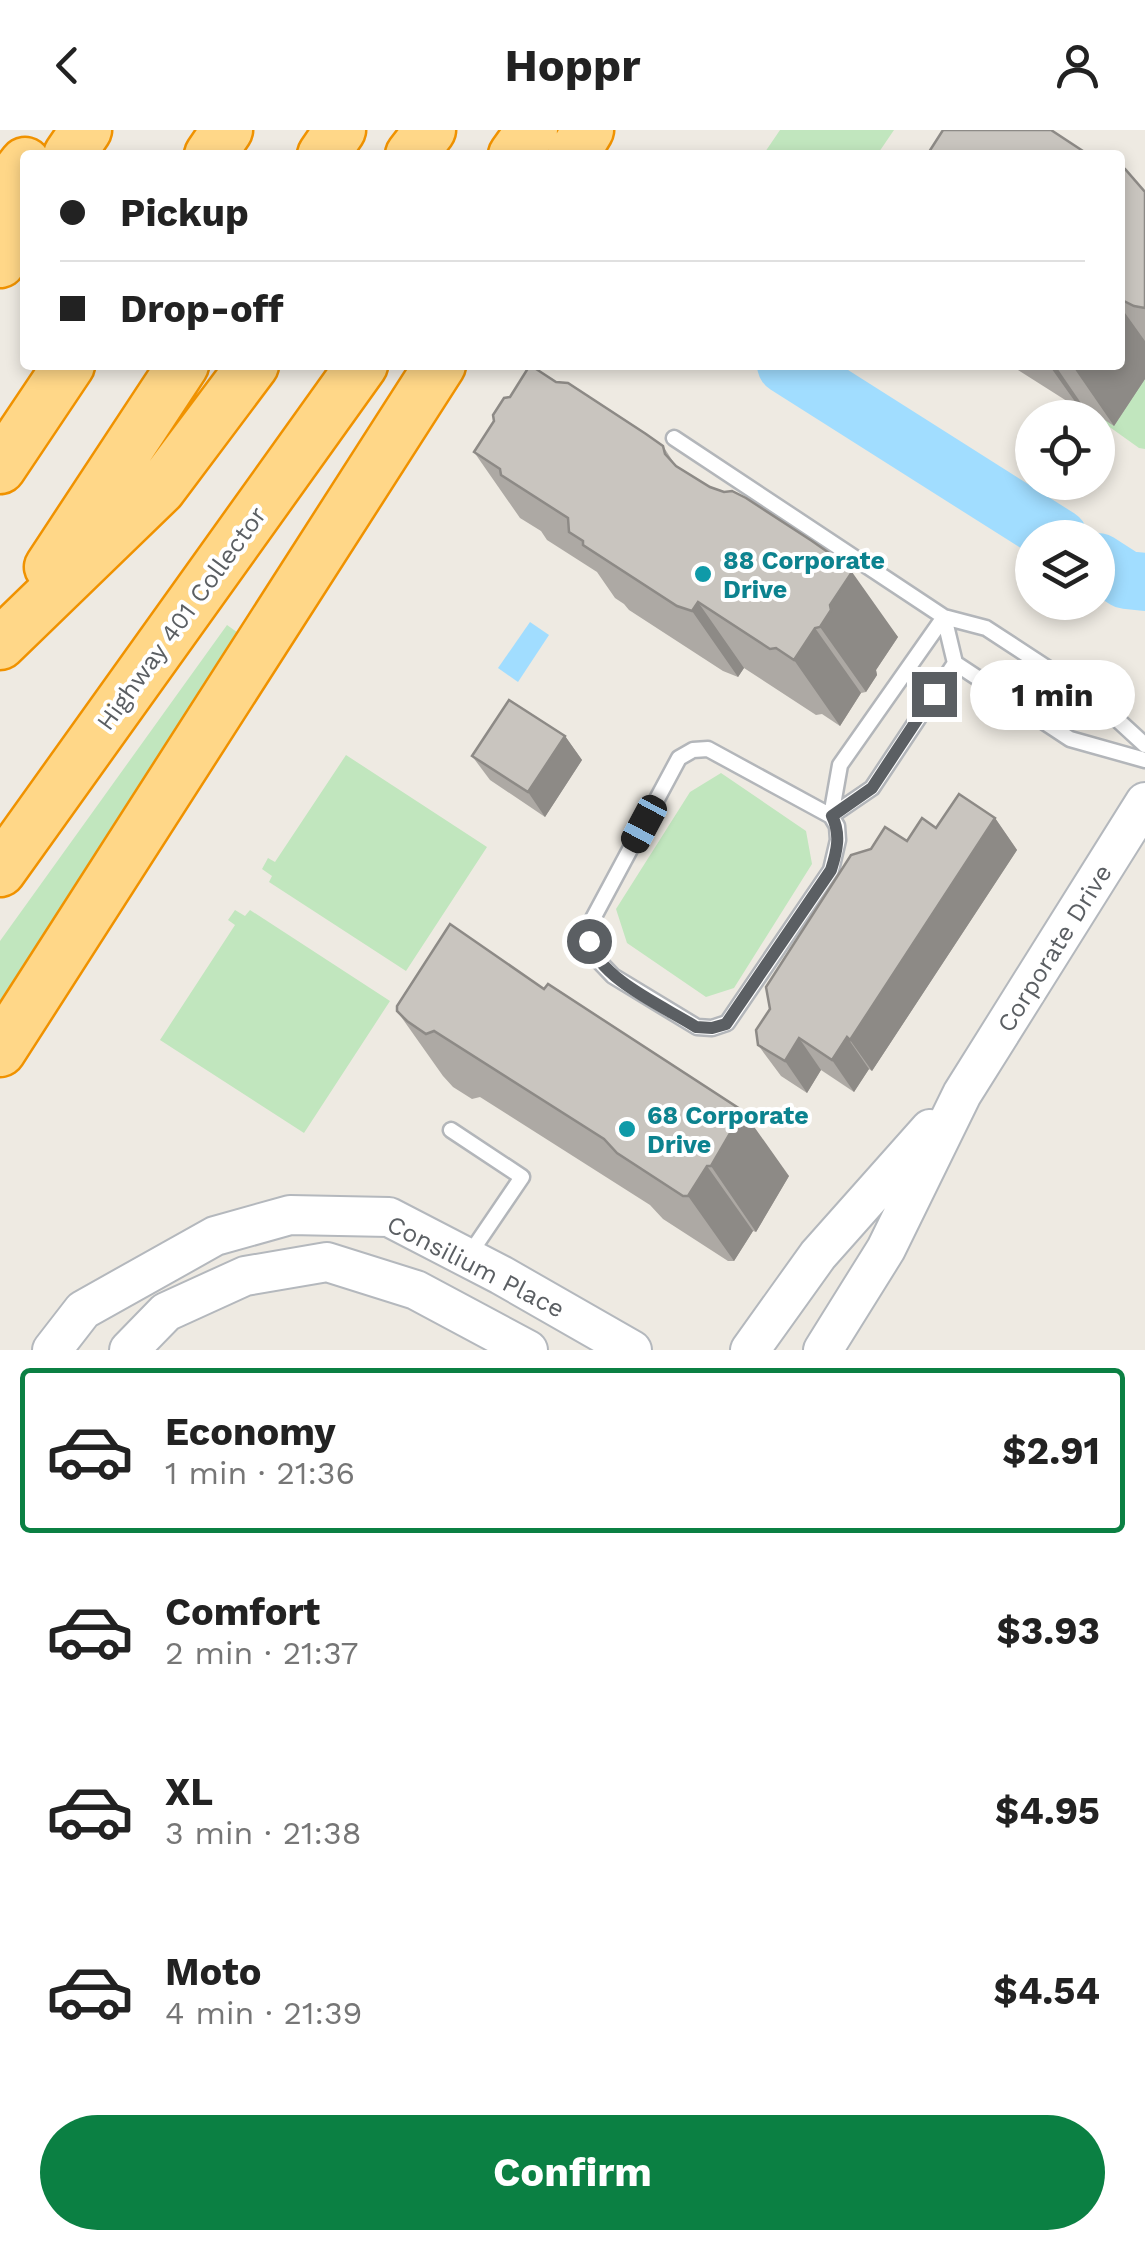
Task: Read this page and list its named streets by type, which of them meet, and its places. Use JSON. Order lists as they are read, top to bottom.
{
  "streets": {
    "highway": ["Highway 401 Collector"],
    "street": ["Corporate Drive", "Consilium Place"]
  },
  "places": ["88 Corporate Drive", "68 Corporate Drive"],
  "page": {
    "header": "Hoppr",
    "banner": ["Pickup", "Drop-off"],
    "bubble": "1 min",
    "list": [
      {
        "name": "Economy",
        "note": "1 min · 21:36",
        "value": "$2.91"
      },
      {
        "name": "Comfort",
        "note": "2 min · 21:37",
        "value": "$3.93"
      },
      {
        "name": "XL",
        "note": "3 min · 21:38",
        "value": "$4.95"
      },
      {
        "name": "Moto",
        "note": "4 min · 21:39",
        "value": "$4.54"
      }
    ],
    "buttons": "Confirm"
  }
}
